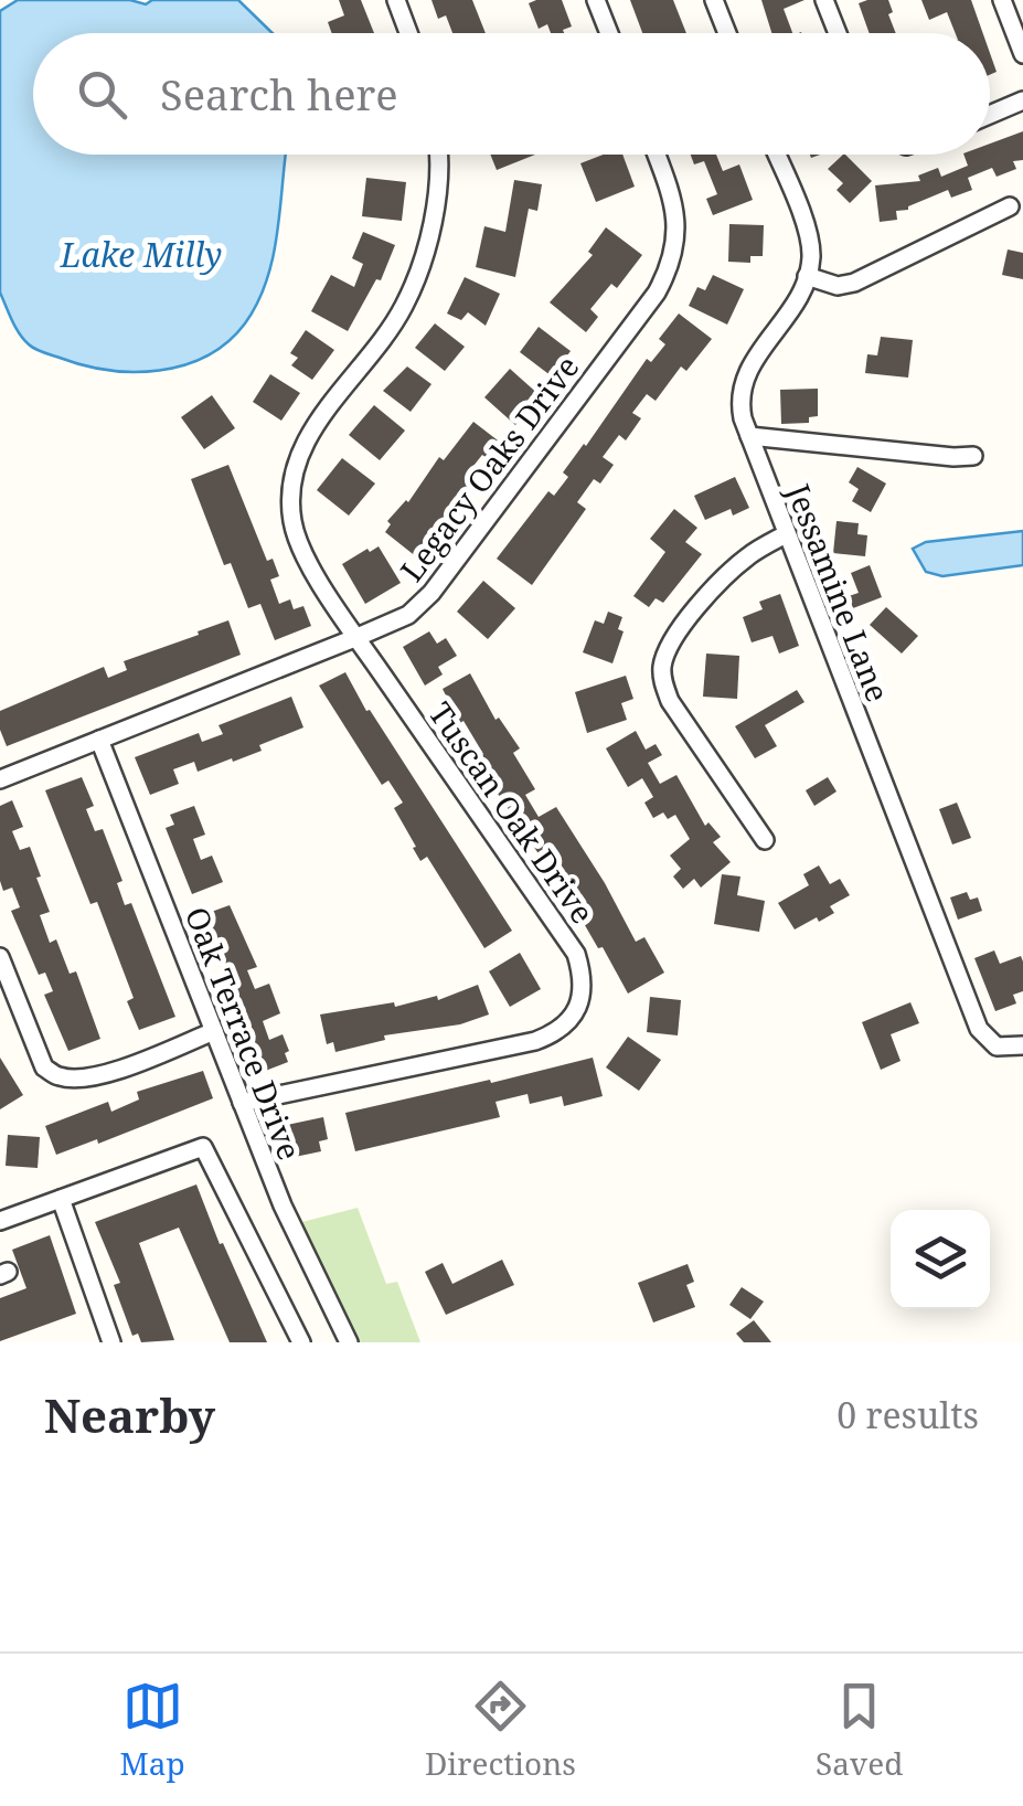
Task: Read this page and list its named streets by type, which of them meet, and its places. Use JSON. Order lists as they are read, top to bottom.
{
  "streets": {
    "street": [
      "Legacy Oaks Drive",
      "Jessamine Lane",
      "Tuscan Oak Drive",
      "Oak Terrace Drive"
    ]
  },
  "crossings": [
    ["Legacy Oaks Drive", "Tuscan Oak Drive"],
    ["Legacy Oaks Drive", "Oak Terrace Drive"],
    ["Tuscan Oak Drive", "Oak Terrace Drive"]
  ],
  "water": ["Lake Milly"],
  "page": {
    "search": "Search here",
    "heading": ["Nearby", "0 results"],
    "nav": ["Map", "Directions", "Saved"]
  }
}
